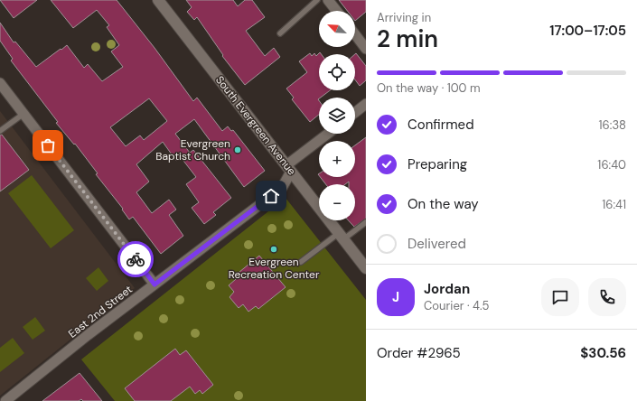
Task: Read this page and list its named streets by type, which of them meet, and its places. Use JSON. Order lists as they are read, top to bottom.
{
  "streets": {
    "street": ["South Evergreen Avenue", "East 2nd Street"]
  },
  "crossings": [
    ["South Evergreen Avenue", "East 2nd Street"]
  ],
  "places": ["Evergreen Baptist Church", "Evergreen Recreation Center"],
  "north": "top left",
  "page": {
    "heading": ["2 min", "Arriving in", "17:00–17:05"],
    "panel": [
      "Jordan",
      "Courier · 4.5",
      "Order #2965",
      "$30.56"
    ],
    "map_buttons": ["+", "−"],
    "bar": "On the way · 100 m",
    "list": [
      ["Confirmed", "16:38"],
      ["Preparing", "16:40"],
      ["On the way", "16:41"],
      "Delivered"
    ],
    "round": "J"
  }
}
